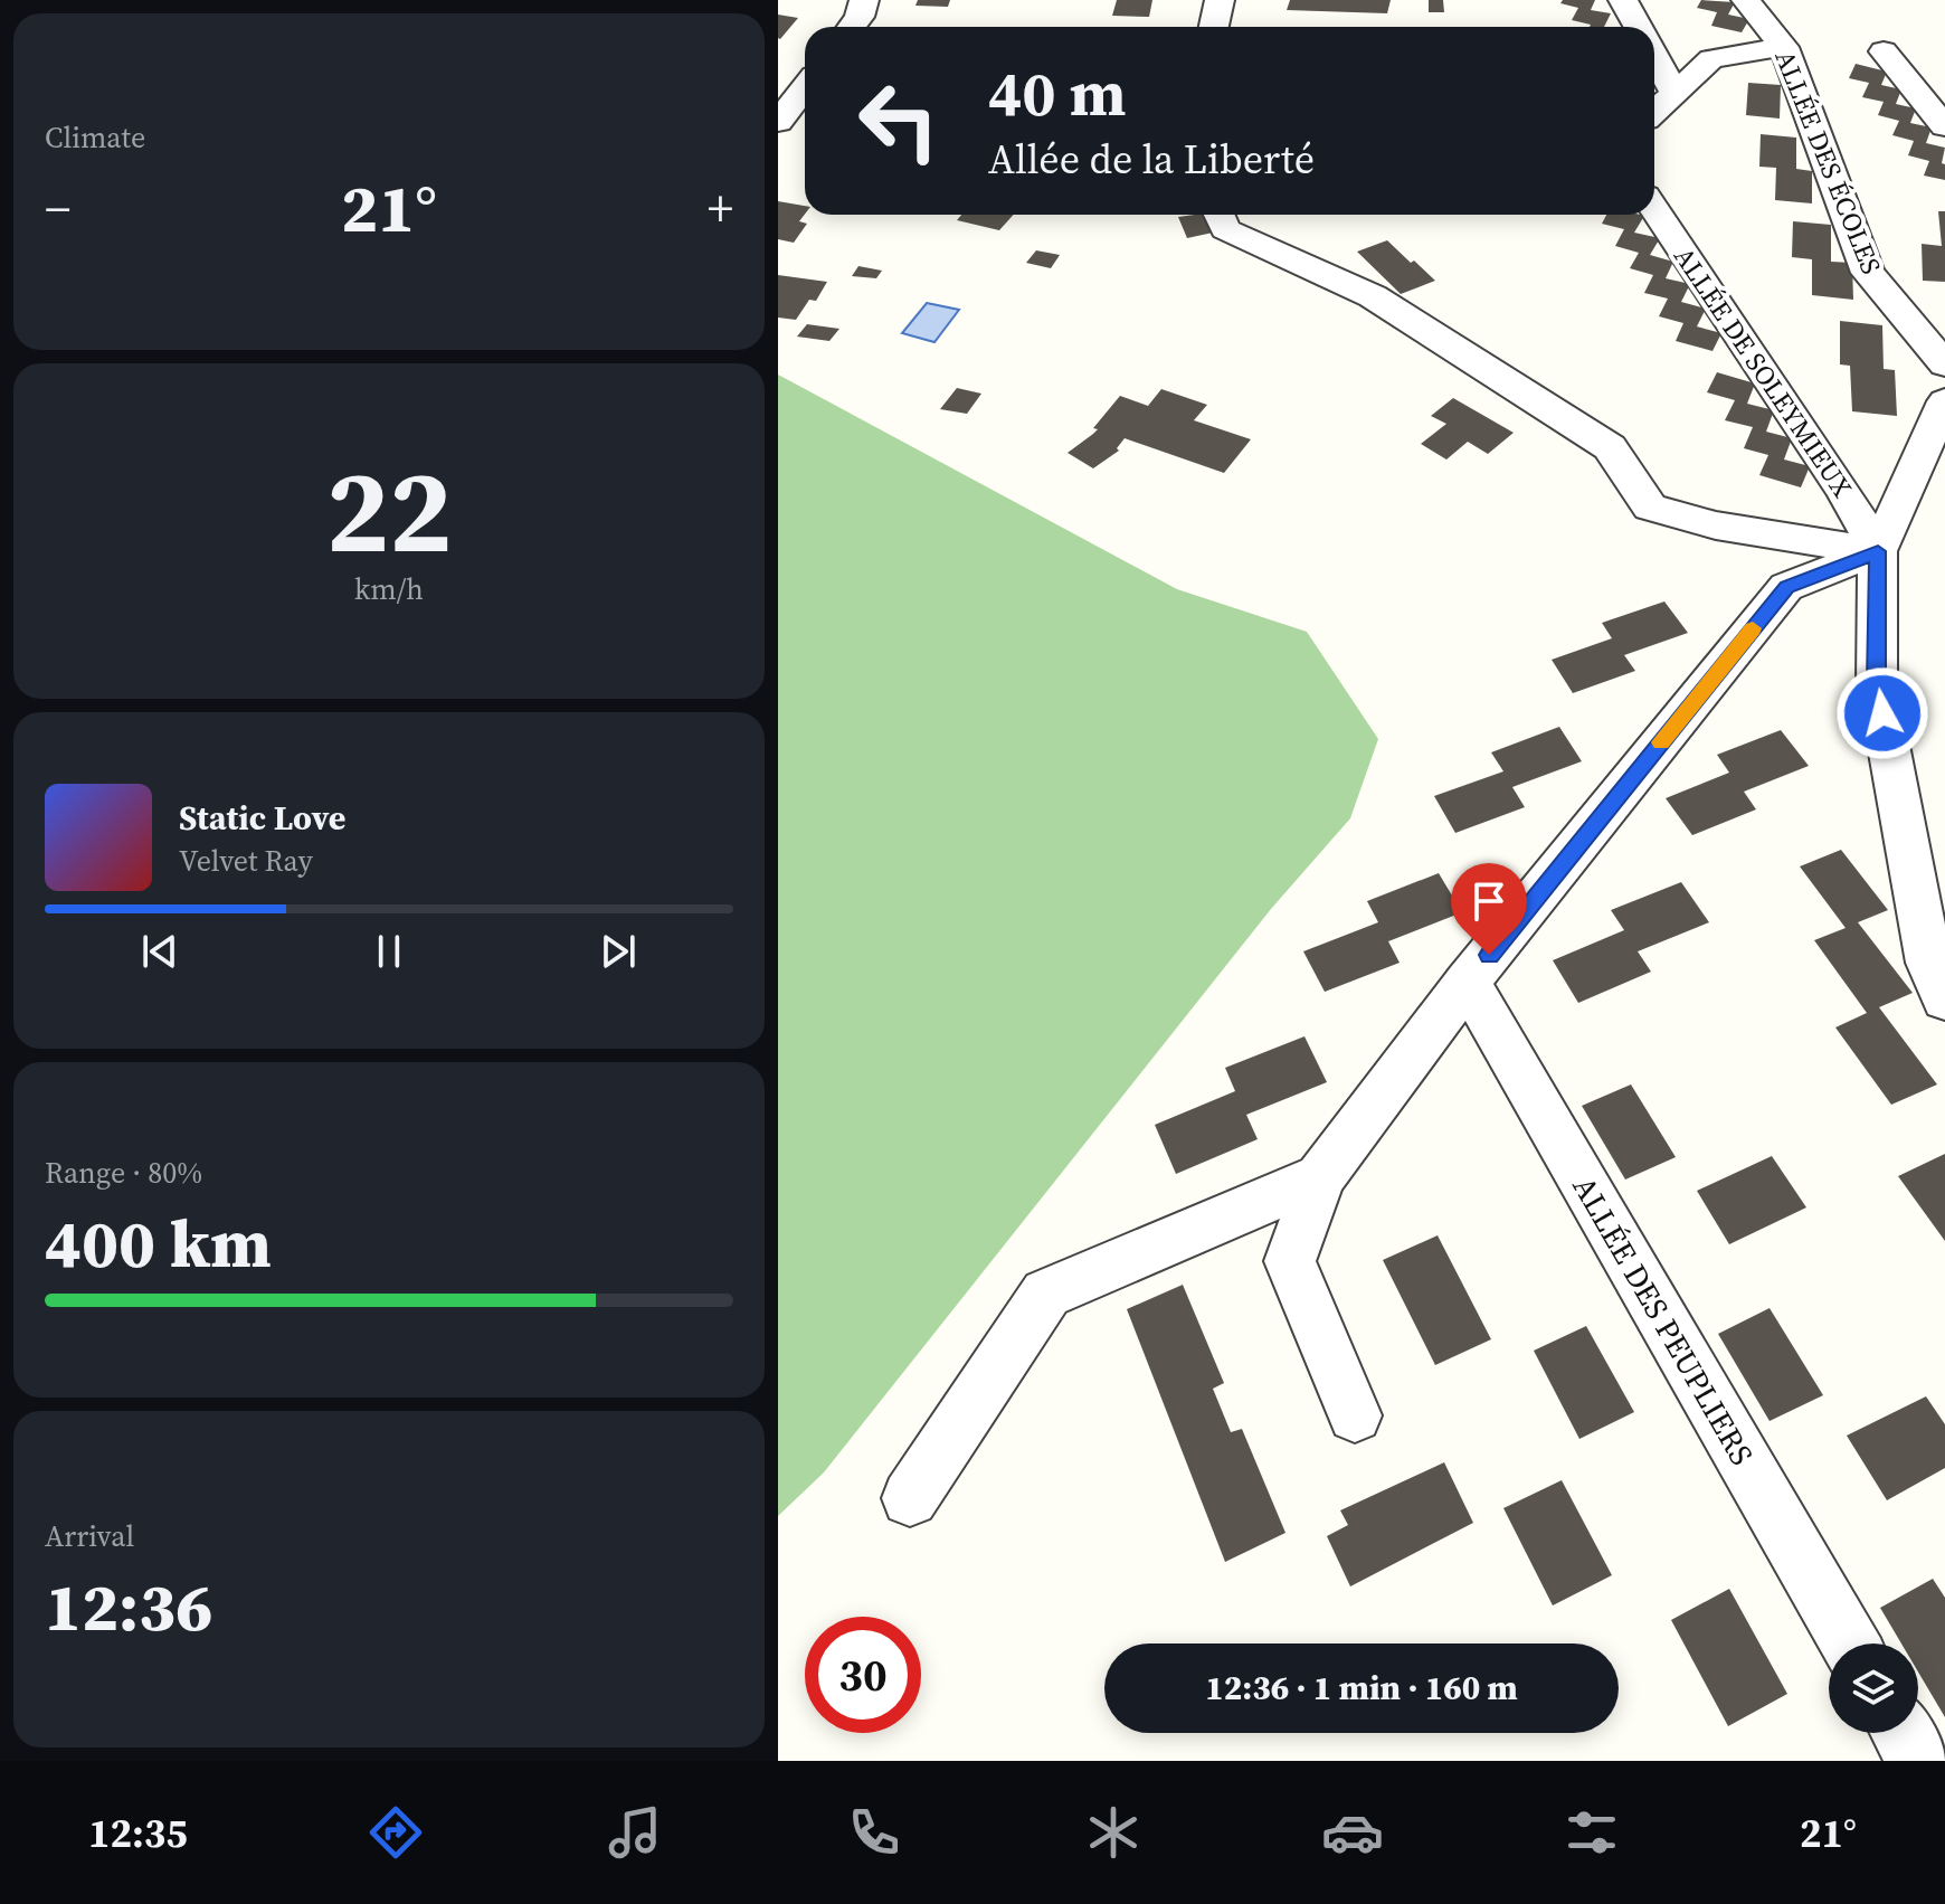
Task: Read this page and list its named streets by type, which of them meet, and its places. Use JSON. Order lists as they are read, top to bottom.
{
  "streets": {
    "street": ["ALLÉE DES ÉCOLES", "ALLÉE DE SOLEYMIEUX", "ALLÉE DES PEUPLIERS"]
  },
  "page": {
    "tile": [
      "Climate",
      ["22", "km/h"],
      ["Range · 80%", "400 km"],
      ["Arrival", "12:36"]
    ],
    "turn": ["40 m", "Allée de la Liberté"],
    "heat": ["−", "21°", "+"],
    "song": ["Static Love", "Velvet Ray"],
    "limit": "30",
    "trip": "12:36 · 1 min · 160 m",
    "tabs": ["12:35", "21°"]
  }
}
